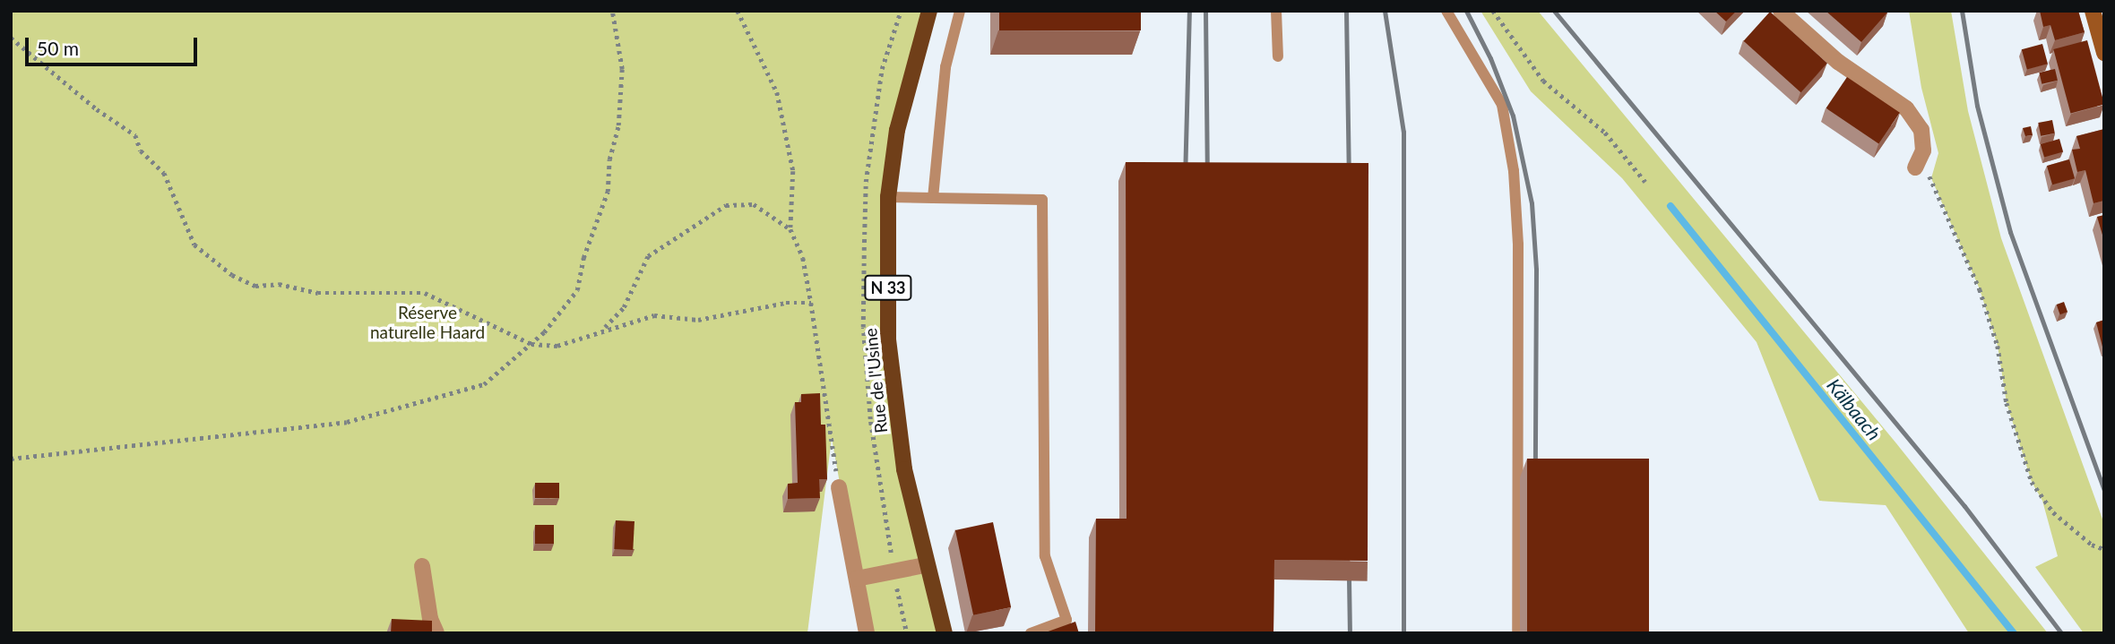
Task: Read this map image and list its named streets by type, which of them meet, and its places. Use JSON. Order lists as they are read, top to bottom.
{
  "streets": {
    "main road": ["N 33", "Rue de l'Usine"]
  },
  "water": ["Kälbaach"],
  "parks": ["Réserve naturelle Haard"],
  "scale_bar": "50 m"
}
